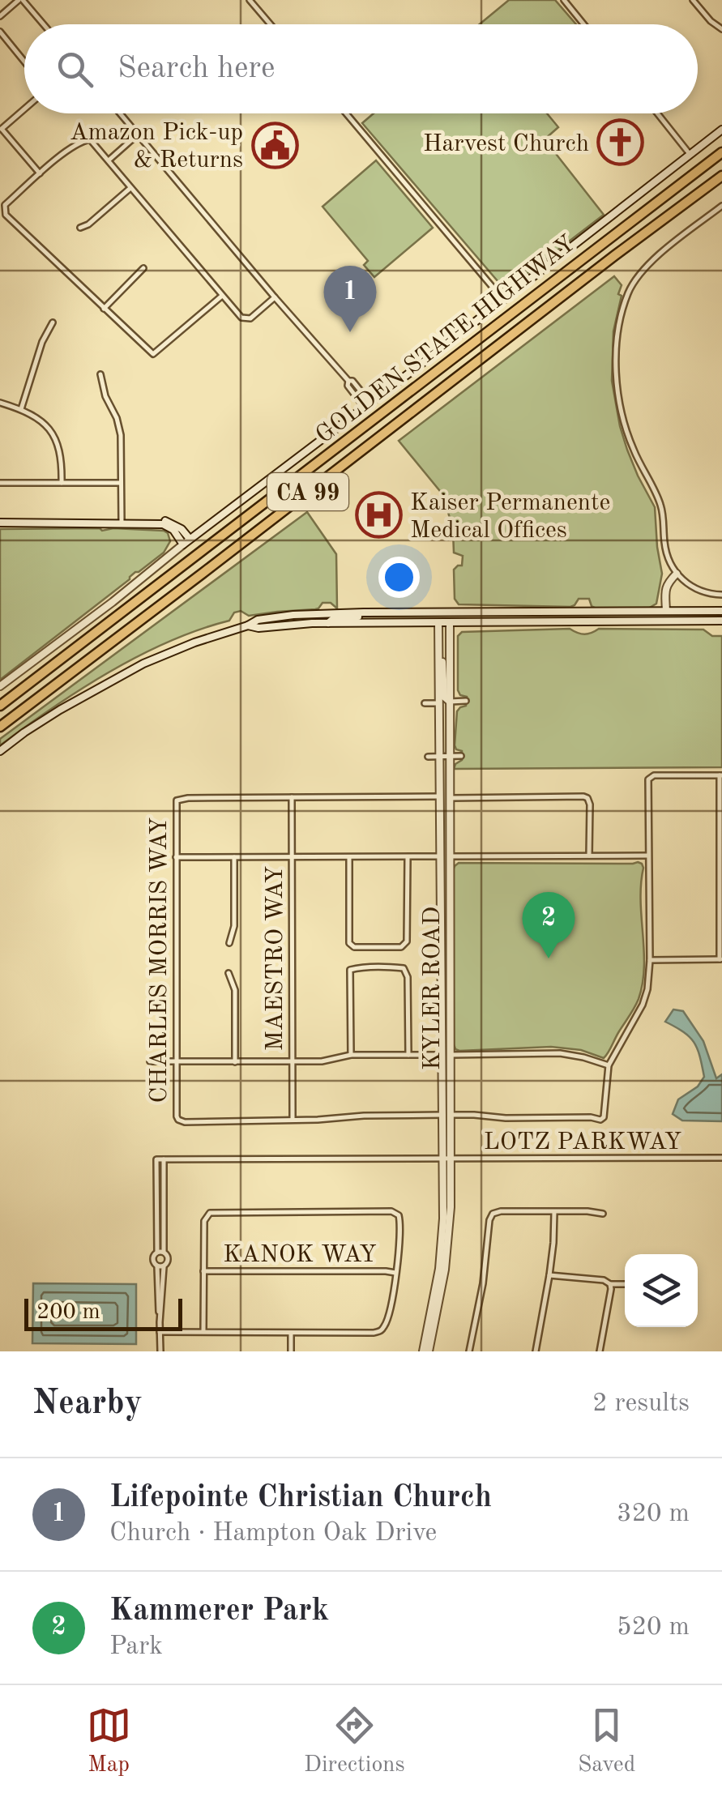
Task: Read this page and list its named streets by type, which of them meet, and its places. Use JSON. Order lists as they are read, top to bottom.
{
  "streets": {
    "highway": ["GOLDEN STATE HIGHWAY", "CA 99"],
    "main road": ["KYLER ROAD"],
    "street": [
      "MAESTRO WAY",
      "CHARLES MORRIS WAY",
      "LOTZ PARKWAY",
      "KANOK WAY"
    ]
  },
  "crossings": [
    ["MAESTRO WAY", "CHARLES MORRIS WAY"],
    ["CHARLES MORRIS WAY", "KYLER ROAD"],
    ["KYLER ROAD", "LOTZ PARKWAY"]
  ],
  "places": {
    "church": ["Harvest Church"],
    "public building": ["Amazon Pick-up & Returns"],
    "hospital": ["Kaiser Permanente Medical Offices"]
  },
  "scale_bar": "200 m",
  "page": {
    "search": "Search here",
    "pins": ["1", "2"],
    "scale": "200 m",
    "heading": ["Nearby", "2 results"],
    "list": [
      {
        "mark": "1",
        "name": "Lifepointe Christian Church",
        "note": "Church · Hampton Oak Drive",
        "value": "320 m"
      },
      {
        "mark": "2",
        "name": "Kammerer Park",
        "note": "Park",
        "value": "520 m"
      }
    ],
    "nav": ["Map", "Directions", "Saved"]
  }
}
